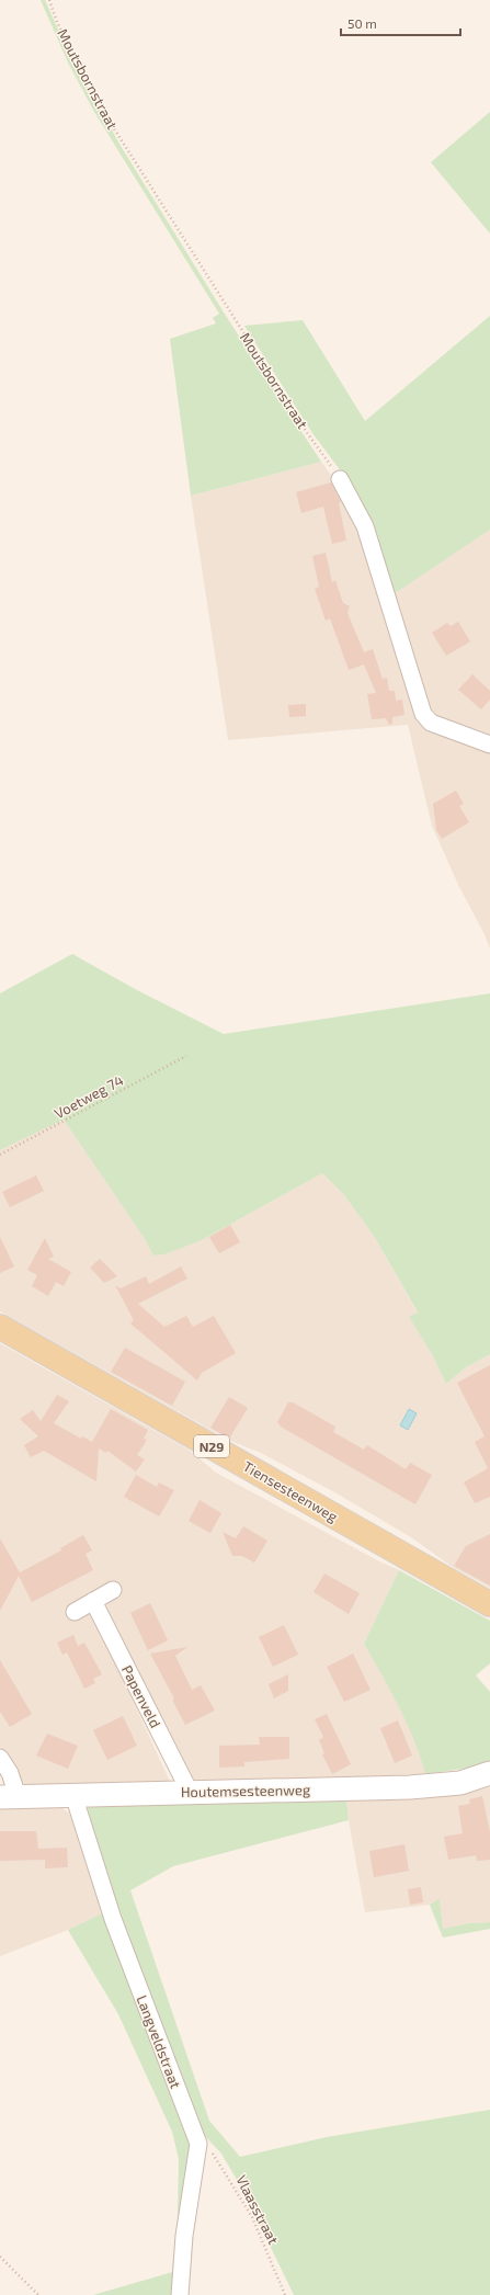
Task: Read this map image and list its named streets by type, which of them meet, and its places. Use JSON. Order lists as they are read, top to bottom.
{
  "streets": {
    "main road": ["N29", "Tiensesteenweg"],
    "street": ["Papenveld", "Houtemsesteenweg", "Langveldstraat"],
    "path": ["Moutsbornstraat", "Voetweg 74", "Vlaasstraat"]
  },
  "crossings": [
    ["Papenveld", "Houtemsesteenweg"],
    ["Houtemsesteenweg", "Langveldstraat"],
    ["Langveldstraat", "Vlaasstraat"]
  ],
  "scale_bar": "50 m"
}
